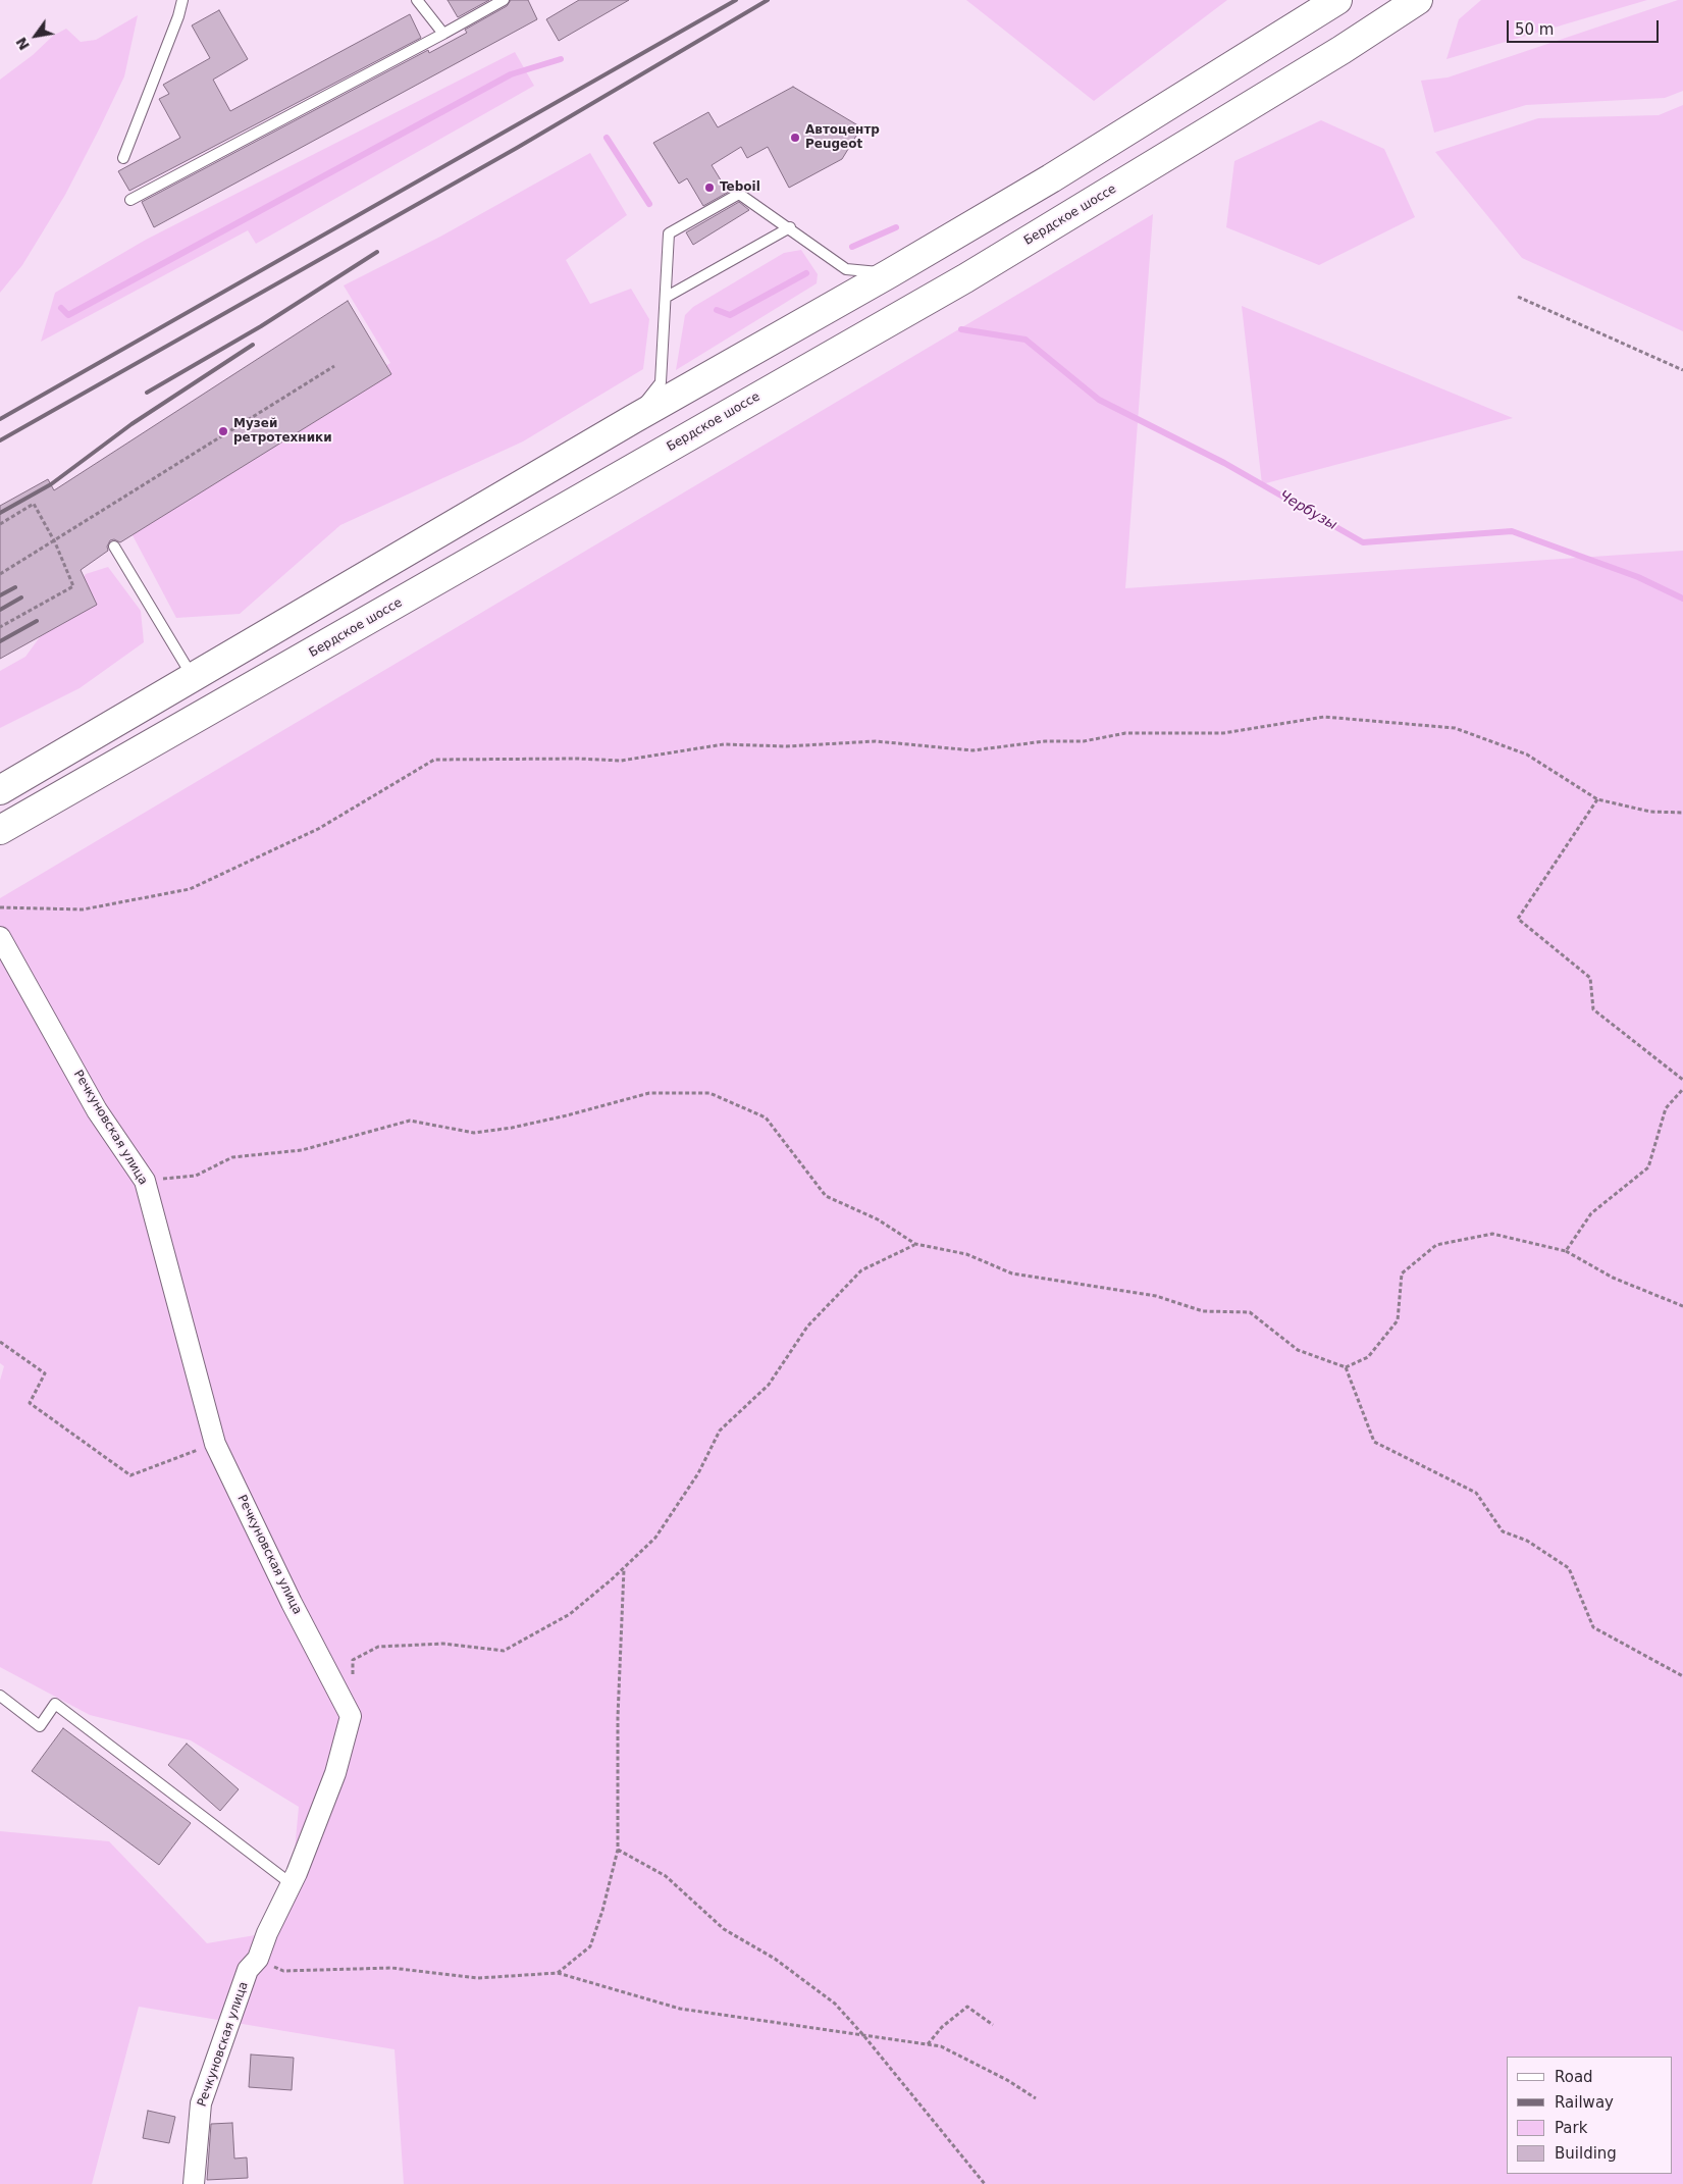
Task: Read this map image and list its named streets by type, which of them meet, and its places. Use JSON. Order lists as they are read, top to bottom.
{
  "streets": {
    "highway": ["Бердское шоссе"],
    "street": ["Речкуновская улица"]
  },
  "water": ["Чербузы"],
  "places": ["Автоцентр Peugeot", "Teboil", "Музей ретротехники"],
  "legend": [
    "Road",
    "Railway",
    "Park",
    "Building"
  ],
  "scale_bar": "50 m",
  "north": "bottom left"
}
